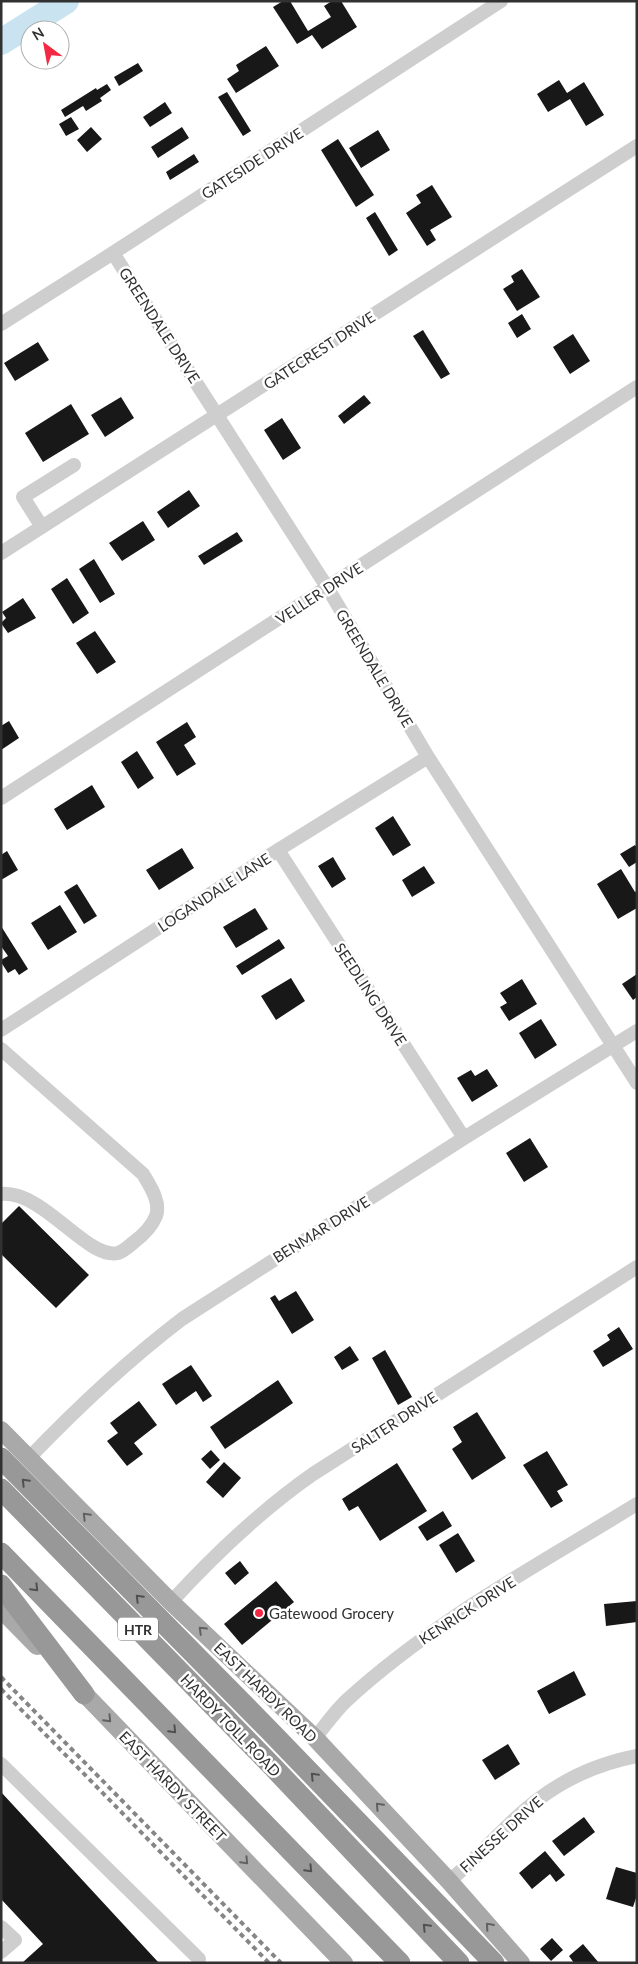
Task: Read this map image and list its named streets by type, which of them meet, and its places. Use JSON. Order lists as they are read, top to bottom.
{
  "streets": {
    "highway": ["HTR", "HARDY TOLL ROAD"],
    "main road": ["EAST HARDY ROAD", "EAST HARDY STREET"],
    "street": [
      "GATESIDE DRIVE",
      "GREENDALE DRIVE",
      "GATECREST DRIVE",
      "VELLER DRIVE",
      "LOGANDALE LANE",
      "SEEDLING DRIVE",
      "BENMAR DRIVE",
      "SALTER DRIVE",
      "KENRICK DRIVE",
      "FINESSE DRIVE"
    ]
  },
  "crossings": [
    ["GATESIDE DRIVE", "GREENDALE DRIVE"],
    ["GREENDALE DRIVE", "GATECREST DRIVE"],
    ["GREENDALE DRIVE", "VELLER DRIVE"],
    ["GREENDALE DRIVE", "LOGANDALE LANE"],
    ["GREENDALE DRIVE", "BENMAR DRIVE"],
    ["LOGANDALE LANE", "SEEDLING DRIVE"],
    ["SEEDLING DRIVE", "BENMAR DRIVE"],
    ["BENMAR DRIVE", "EAST HARDY ROAD"],
    ["SALTER DRIVE", "EAST HARDY ROAD"],
    ["KENRICK DRIVE", "EAST HARDY ROAD"],
    ["EAST HARDY ROAD", "FINESSE DRIVE"]
  ],
  "one_way": ["EAST HARDY ROAD", "EAST HARDY STREET"],
  "places": ["Gatewood Grocery"],
  "north": "top left"
}
